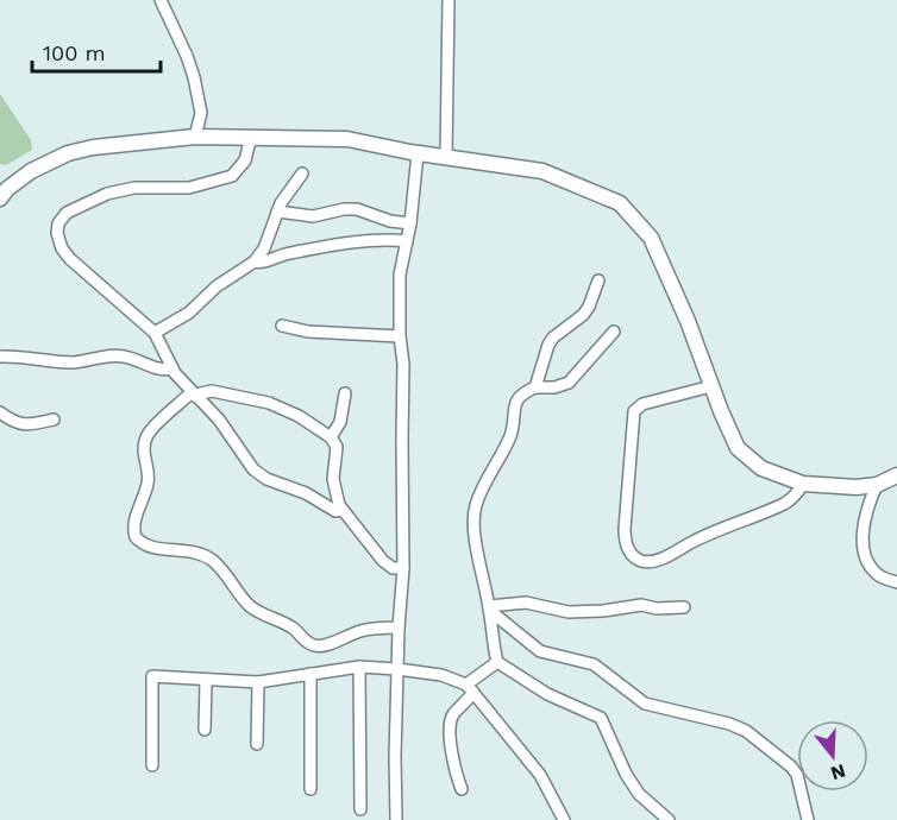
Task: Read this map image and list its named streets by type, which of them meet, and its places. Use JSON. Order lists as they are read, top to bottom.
{
  "scale_bar": "100 m",
  "north": "bottom"
}
